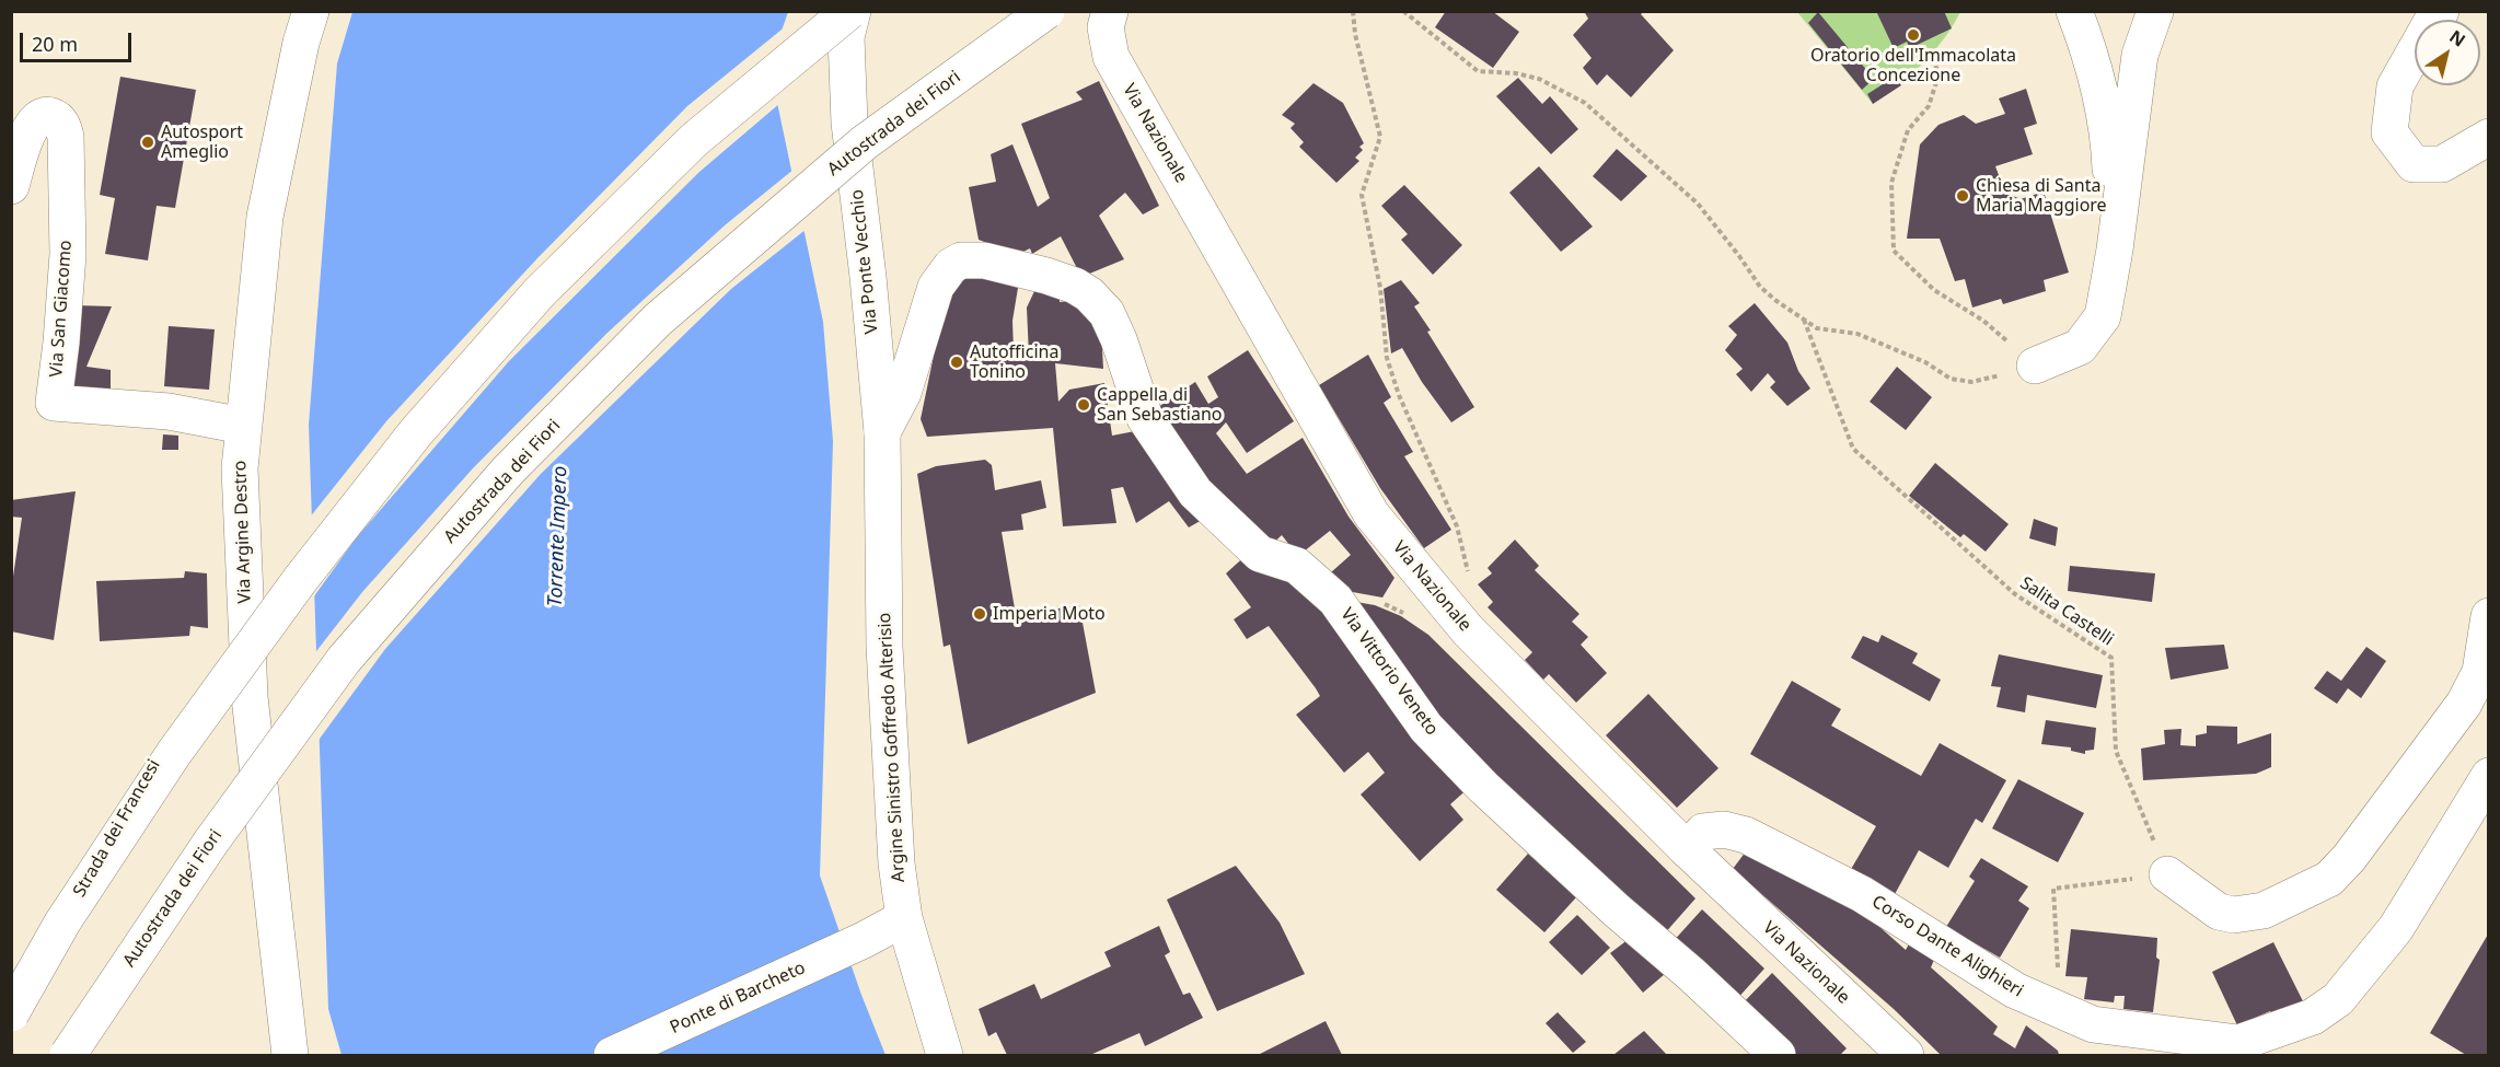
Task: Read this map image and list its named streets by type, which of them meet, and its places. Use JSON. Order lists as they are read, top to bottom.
{
  "streets": {
    "main road": [
      "Autostrada dei Fiori",
      "Via Nazionale",
      "Via Ponte Vecchio",
      "Via San Giacomo",
      "Via Argine Destro",
      "Via Vittorio Veneto",
      "Argine Sinistro Goffredo Alterisio",
      "Strada dei Francesi",
      "Corso Dante Alighieri",
      "Ponte di Barcheto"
    ],
    "path": ["Salita Castelli"]
  },
  "crossings": [
    ["Via Nazionale", "Corso Dante Alighieri"],
    ["Via Ponte Vecchio", "Via Vittorio Veneto"],
    ["Via Ponte Vecchio", "Argine Sinistro Goffredo Alterisio"],
    ["Via San Giacomo", "Via Argine Destro"],
    ["Via Argine Destro", "Strada dei Francesi"],
    ["Via Vittorio Veneto", "Argine Sinistro Goffredo Alterisio"],
    ["Argine Sinistro Goffredo Alterisio", "Ponte di Barcheto"]
  ],
  "water": ["Torrente Impero"],
  "places": [
    "Oratorio dell'Immacolata Concezione",
    "Autosport Ameglio",
    "Chiesa di Santa Maria Maggiore",
    "Autofficina Tonino",
    "Cappella di San Sebastiano",
    "Imperia Moto"
  ],
  "scale_bar": "20 m",
  "north": "top right"
}
